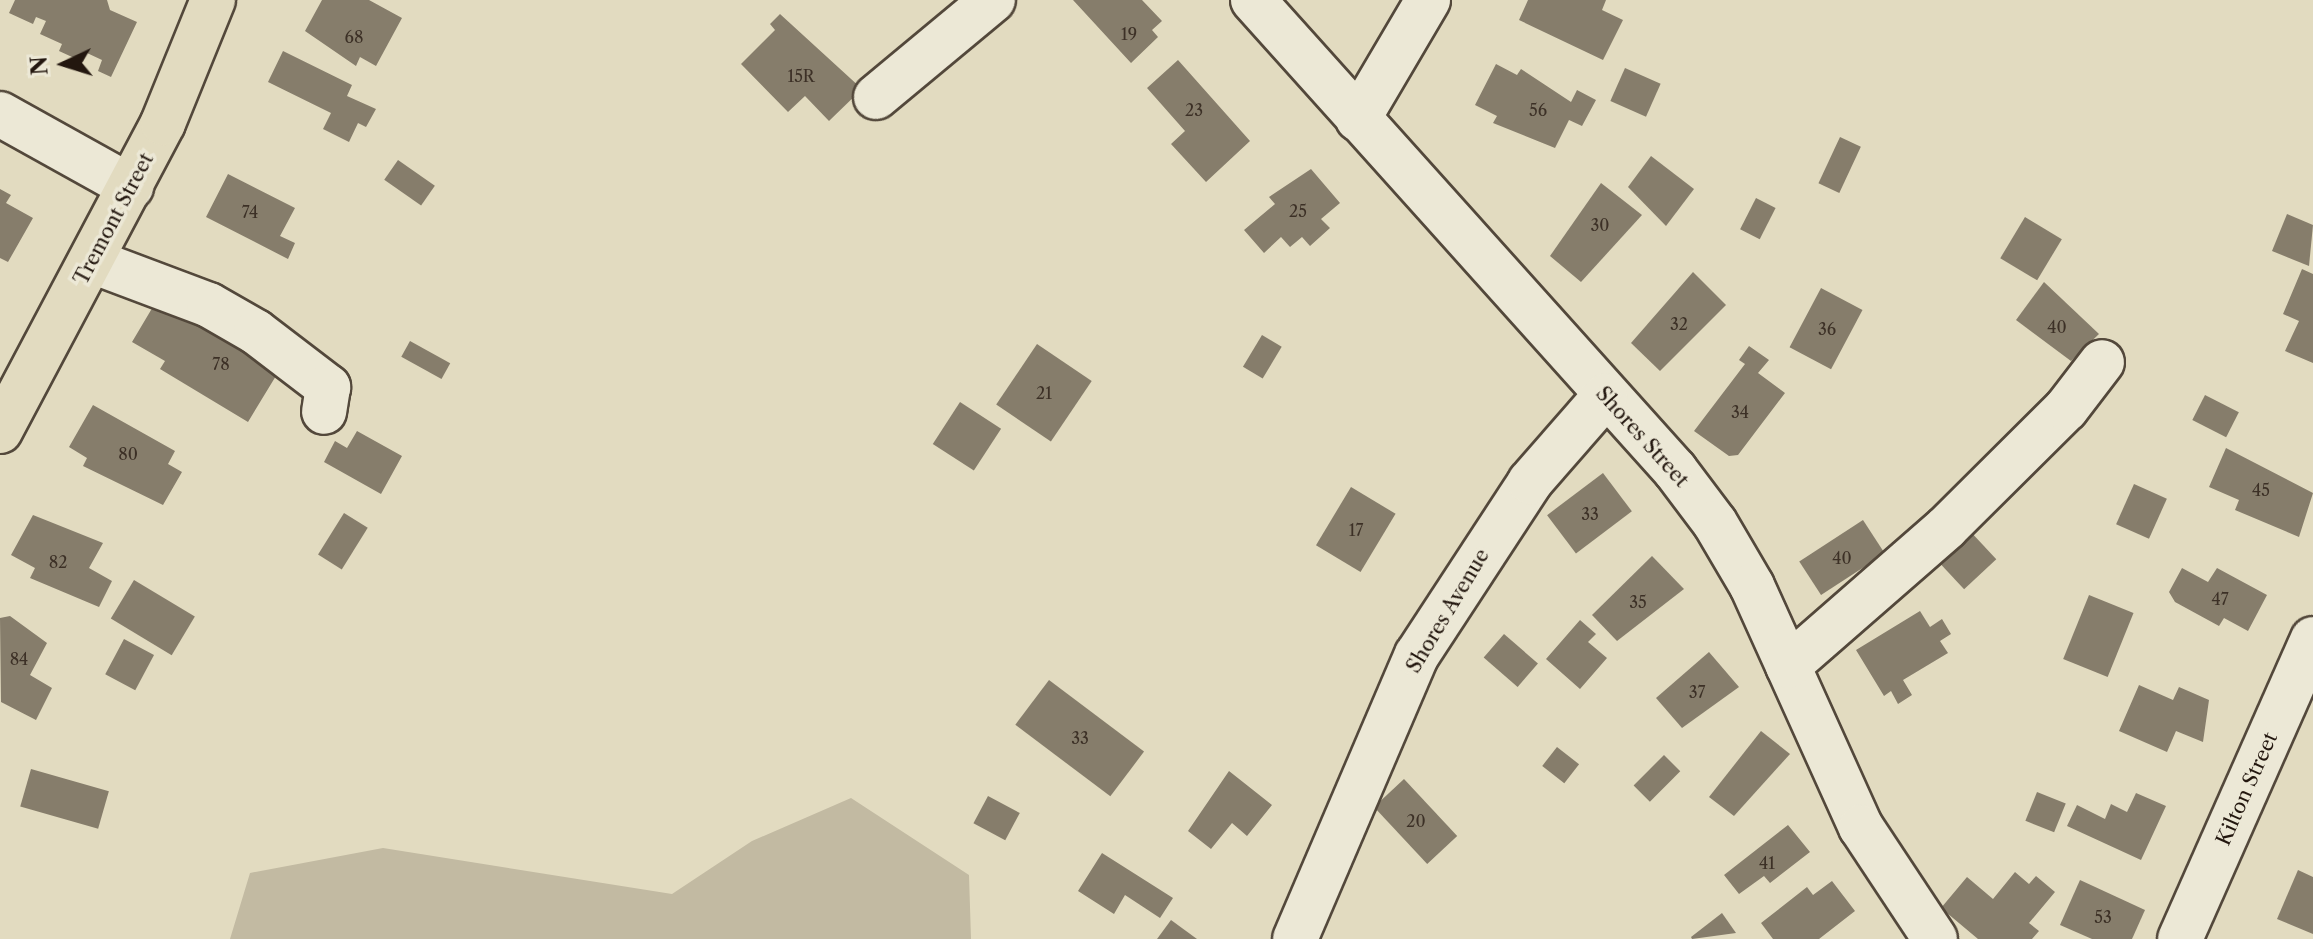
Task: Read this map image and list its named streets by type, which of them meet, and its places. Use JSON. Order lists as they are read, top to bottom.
{
  "streets": {
    "main road": ["Tremont Street"],
    "street": ["Shores Street", "Shores Avenue", "Kilton Street"]
  },
  "crossings": [
    ["Shores Street", "Shores Avenue"]
  ],
  "house_numbers": [
    "19",
    "68",
    "15R",
    "23",
    "56",
    "25",
    "74",
    "30",
    "32",
    "40",
    "36",
    "78",
    "21",
    "34",
    "80",
    "45",
    "33",
    "17",
    "40",
    "82",
    "47",
    "35",
    "84",
    "37",
    "33",
    "20",
    "41",
    "53"
  ],
  "north": "left"
}
